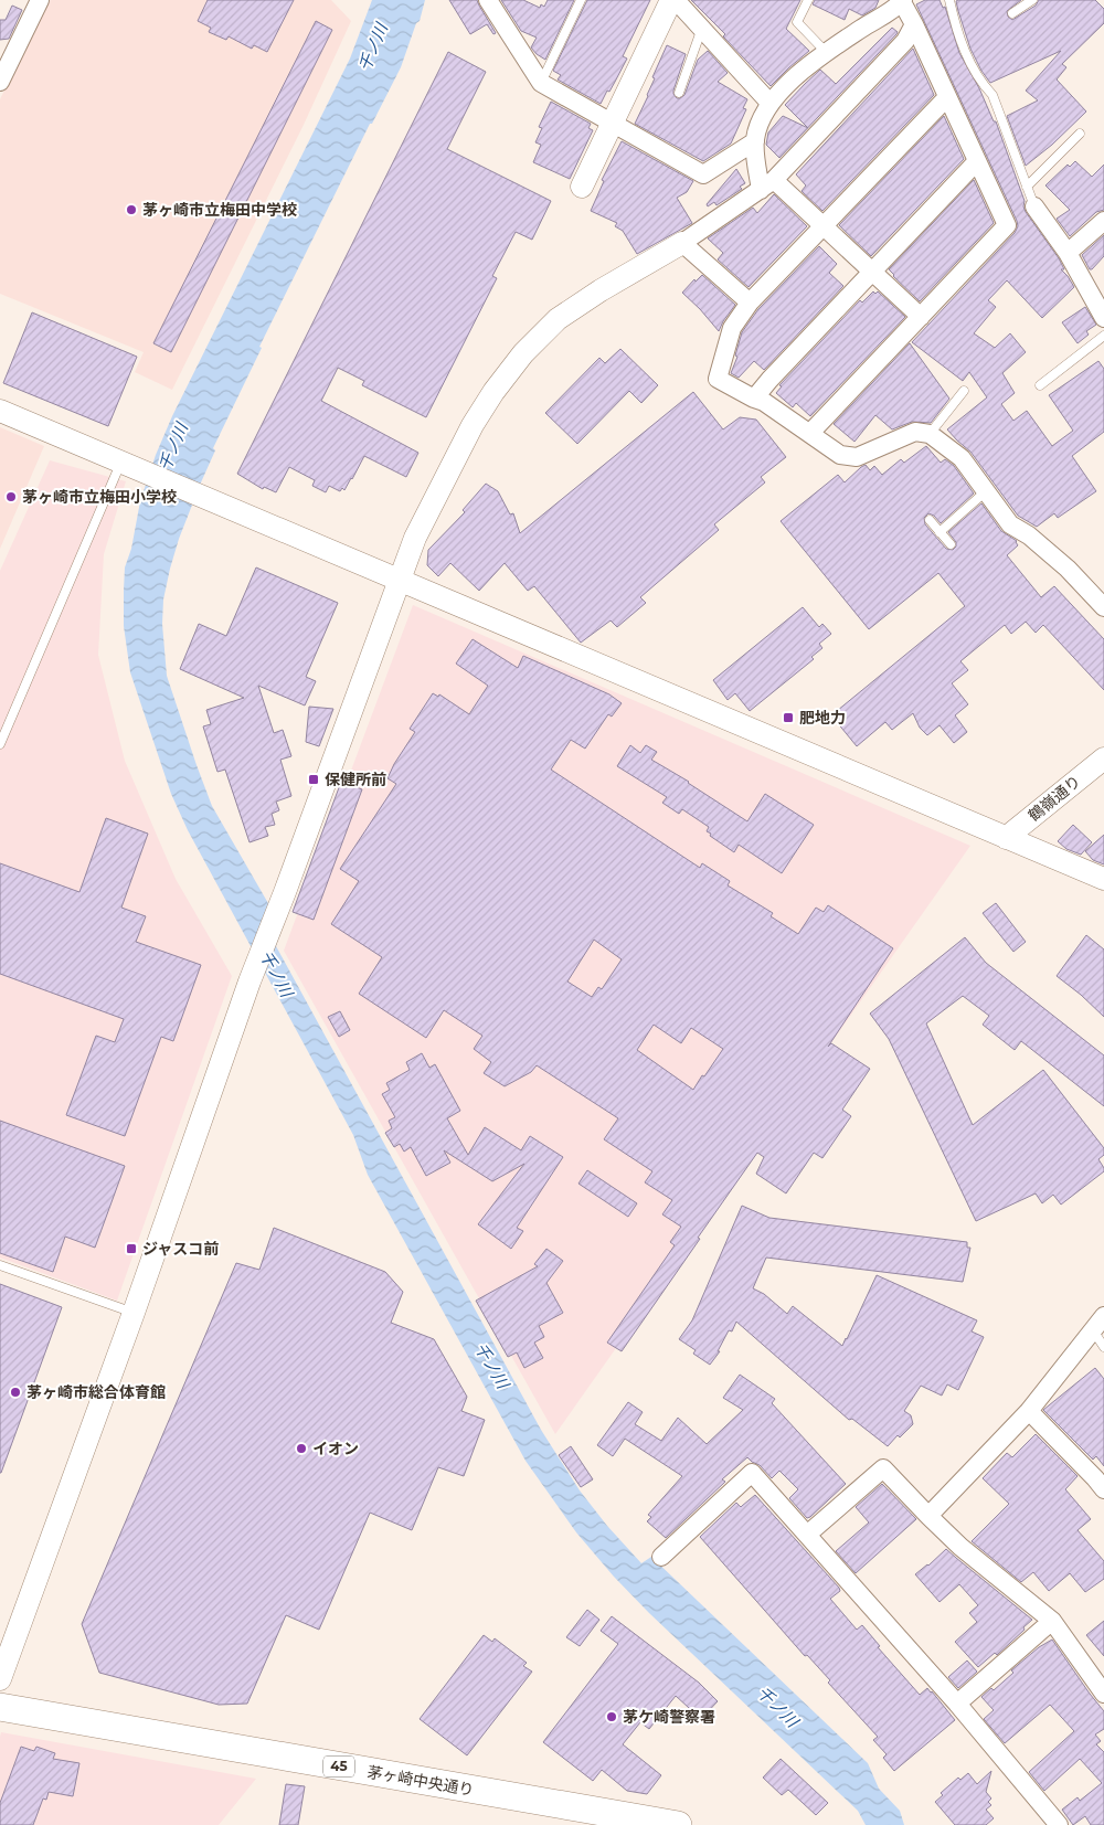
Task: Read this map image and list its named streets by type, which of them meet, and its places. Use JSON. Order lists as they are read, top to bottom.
{
  "streets": {
    "main road": ["45", "茅ヶ崎中央通り"],
    "street": ["鶴嶺通り"]
  },
  "water": ["千ノ川"],
  "places": {
    "other": [
      "茅ヶ崎市立梅田中学校",
      "茅ヶ崎市立梅田小学校",
      "茅ヶ崎市総合体育館",
      "イオン",
      "茅ケ崎警察署"
    ],
    "transit": ["肥地力", "保健所前", "ジャスコ前"]
  }
}
